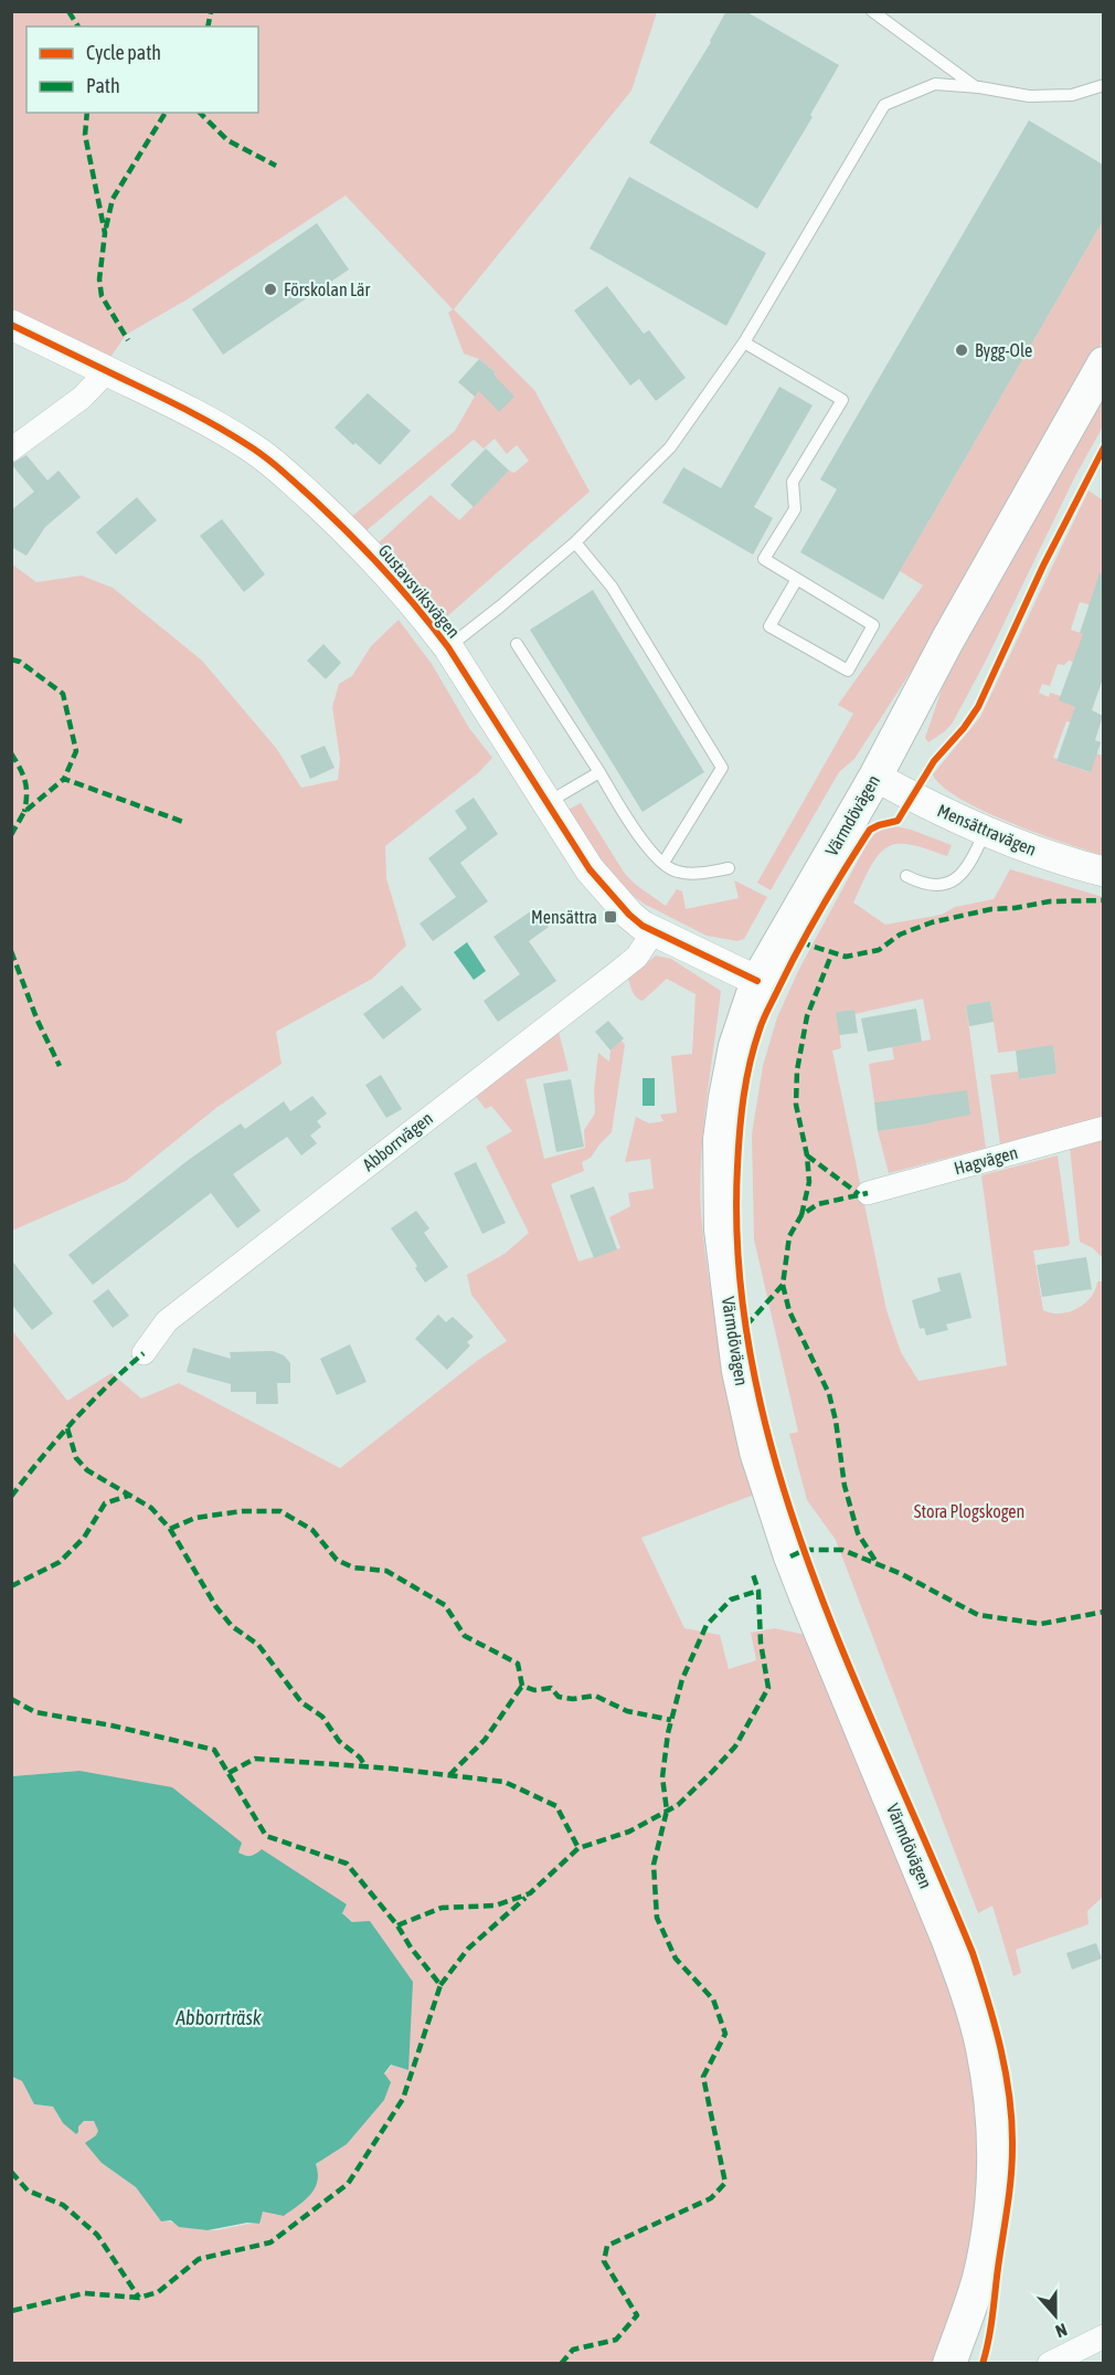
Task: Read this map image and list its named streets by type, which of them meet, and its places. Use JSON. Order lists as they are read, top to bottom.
{
  "streets": {
    "main road": ["Värmdövägen"],
    "street": [
      "Gustavsviksvägen",
      "Mensättravägen",
      "Abborrvägen",
      "Hagvägen"
    ]
  },
  "crossings": [
    ["Gustavsviksvägen", "Värmdövägen"],
    ["Gustavsviksvägen", "Abborrvägen"],
    ["Värmdövägen", "Mensättravägen"]
  ],
  "water": ["Abborrträsk"],
  "parks": ["Stora Plogskogen"],
  "places": {
    "other": ["Förskolan Lär", "Bygg-Ole"],
    "transit": ["Mensättra"]
  },
  "legend": ["Cycle path", "Path"],
  "north": "bottom"
}
